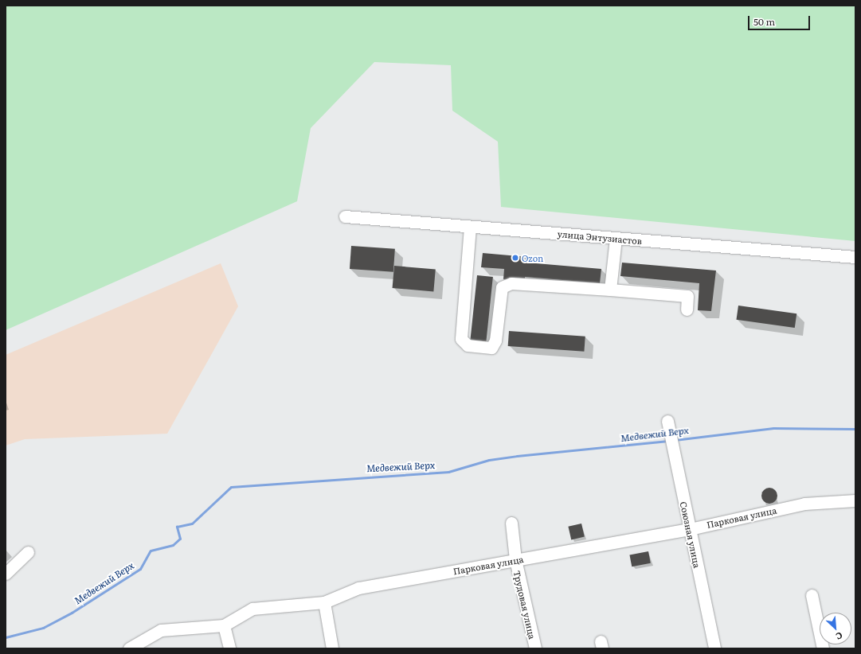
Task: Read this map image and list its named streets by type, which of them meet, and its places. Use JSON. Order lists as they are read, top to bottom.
{
  "streets": {
    "street": [
      "улица Энтузиастов",
      "Парковая улица",
      "Союзная улица",
      "Трудовая улица"
    ]
  },
  "crossings": [
    ["Парковая улица", "Союзная улица"],
    ["Парковая улица", "Трудовая улица"]
  ],
  "water": ["Медвежий Верх"],
  "places": ["Ozon"],
  "scale_bar": "50 m",
  "north": "bottom right"
}
